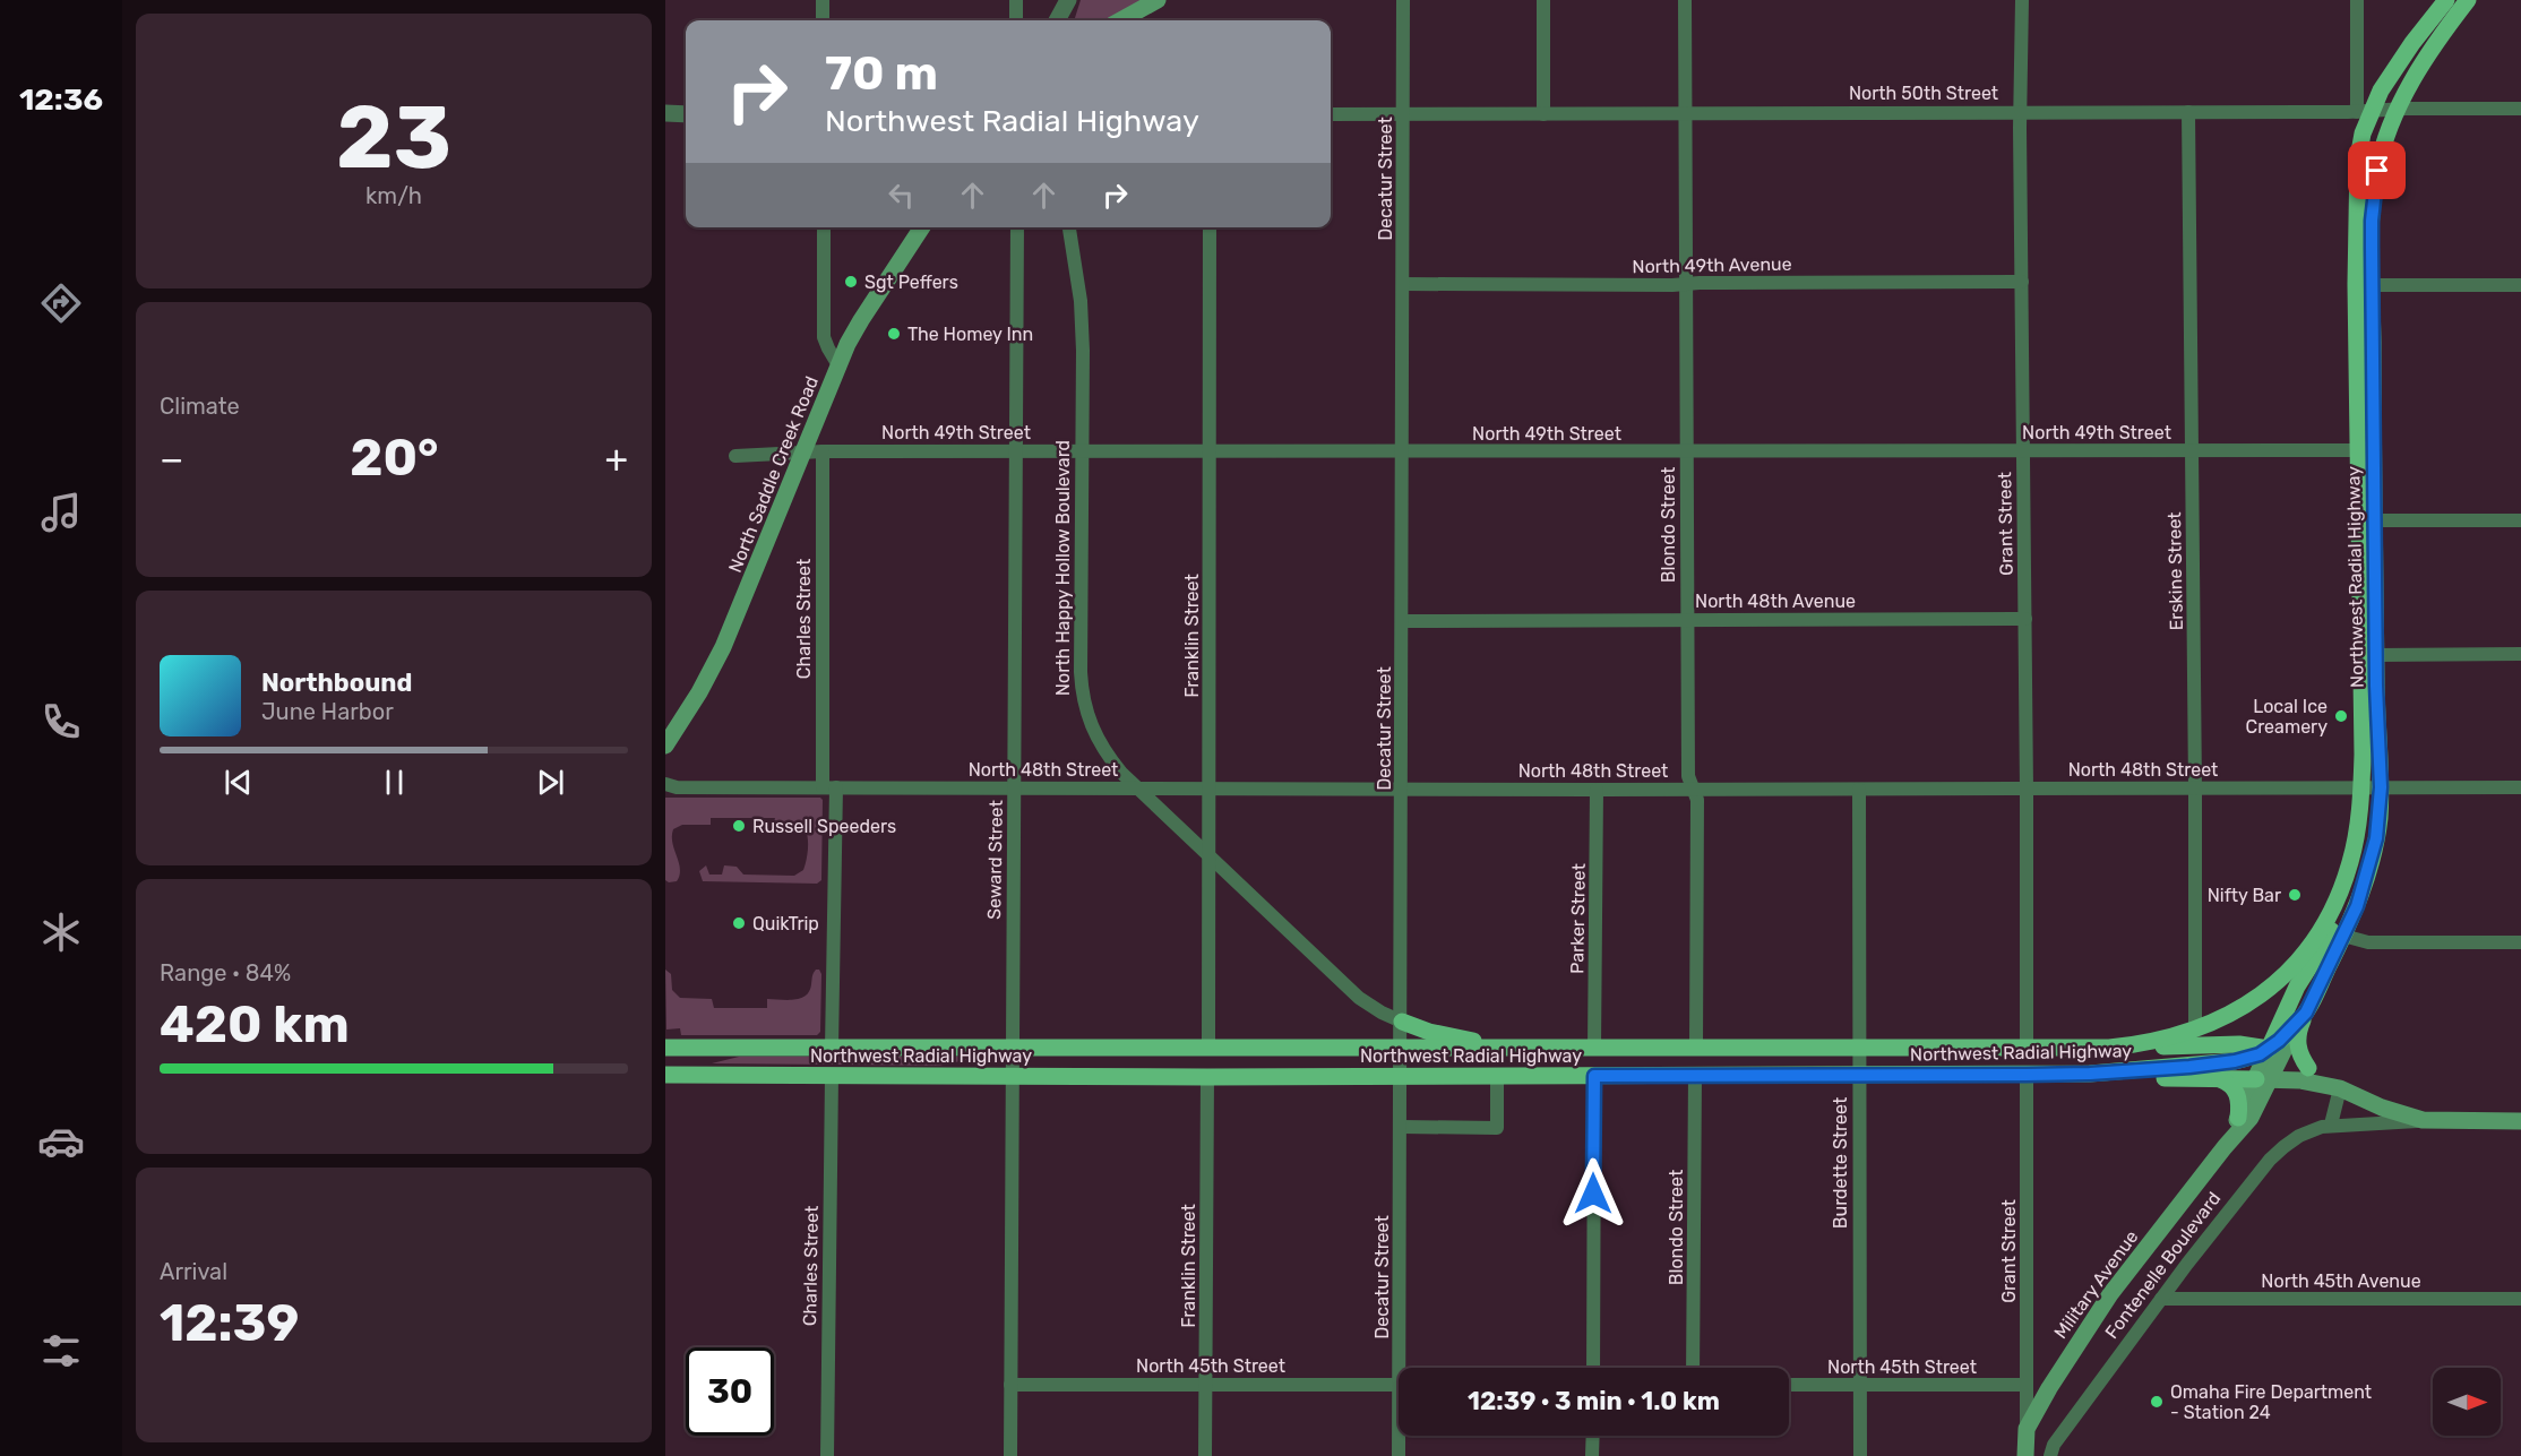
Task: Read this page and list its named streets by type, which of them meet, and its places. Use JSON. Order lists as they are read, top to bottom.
{
  "streets": {
    "main road": [
      "North Saddle Creek Road",
      "Northwest Radial Highway",
      "Fontenelle Boulevard",
      "Military Avenue"
    ],
    "street": [
      "North 50th Street",
      "Decatur Street",
      "North 49th Avenue",
      "North 49th Street",
      "Grant Street",
      "Blondo Street",
      "North Happy Hollow Boulevard",
      "Erskine Street",
      "North 48th Avenue",
      "Charles Street",
      "Franklin Street",
      "North 48th Street",
      "Seward Street",
      "Parker Street",
      "Burdette Street",
      "North 45th Avenue",
      "North 45th Street"
    ]
  },
  "crossings": [
    ["North 50th Street", "Decatur Street"],
    ["North 50th Street", "Grant Street"],
    ["North 50th Street", "Blondo Street"],
    ["North 50th Street", "Erskine Street"],
    ["North 50th Street", "Northwest Radial Highway"],
    ["Decatur Street", "North 49th Avenue"],
    ["Decatur Street", "North 49th Street"],
    ["Decatur Street", "North Happy Hollow Boulevard"],
    ["Decatur Street", "Northwest Radial Highway"],
    ["Decatur Street", "North 48th Avenue"],
    ["Decatur Street", "North 48th Street"],
    ["North 49th Avenue", "Grant Street"],
    ["North 49th Avenue", "Blondo Street"],
    ["North 49th Street", "North Saddle Creek Road"],
    ["North 49th Street", "Grant Street"],
    ["North 49th Street", "Blondo Street"],
    ["North 49th Street", "North Happy Hollow Boulevard"],
    ["North 49th Street", "Erskine Street"],
    ["North 49th Street", "Northwest Radial Highway"],
    ["North 49th Street", "Charles Street"],
    ["North 49th Street", "Franklin Street"],
    ["North 49th Street", "Seward Street"],
    ["Grant Street", "Northwest Radial Highway"],
    ["Grant Street", "North 48th Avenue"],
    ["Grant Street", "North 48th Street"],
    ["Grant Street", "Military Avenue"],
    ["Grant Street", "North 45th Street"],
    ["Blondo Street", "Northwest Radial Highway"],
    ["Blondo Street", "North 48th Avenue"],
    ["Blondo Street", "North 48th Street"],
    ["North Happy Hollow Boulevard", "Franklin Street"],
    ["North Happy Hollow Boulevard", "North 48th Street"],
    ["Erskine Street", "Northwest Radial Highway"],
    ["Erskine Street", "North 48th Street"],
    ["Northwest Radial Highway", "Charles Street"],
    ["Northwest Radial Highway", "Franklin Street"],
    ["Northwest Radial Highway", "North 48th Street"],
    ["Northwest Radial Highway", "Seward Street"],
    ["Northwest Radial Highway", "Parker Street"],
    ["Northwest Radial Highway", "Burdette Street"],
    ["Northwest Radial Highway", "Military Avenue"],
    ["Charles Street", "North 48th Street"],
    ["Franklin Street", "North 48th Street"],
    ["Franklin Street", "North 45th Street"],
    ["North 48th Street", "Seward Street"],
    ["North 48th Street", "Parker Street"],
    ["North 48th Street", "Burdette Street"],
    ["Seward Street", "North 45th Street"],
    ["Burdette Street", "North 45th Street"],
    ["Fontenelle Boulevard", "North 45th Avenue"]
  ],
  "places": [
    "Sgt Peffers",
    "The Homey Inn",
    "Local Ice Creamery",
    "Russell Speeders",
    "Nifty Bar",
    "QuikTrip",
    "Omaha Fire Department - Station 24"
  ],
  "north": "right",
  "page": {
    "tabs": "12:36",
    "tile": [
      ["23", "km/h"],
      "Climate",
      ["Range · 84%", "420 km"],
      ["Arrival", "12:39"]
    ],
    "turn": ["70 m", "Northwest Radial Highway"],
    "heat": ["−", "20°", "+"],
    "song": ["Northbound", "June Harbor"],
    "limit": "30",
    "trip": "12:39 · 3 min · 1.0 km"
  }
}
